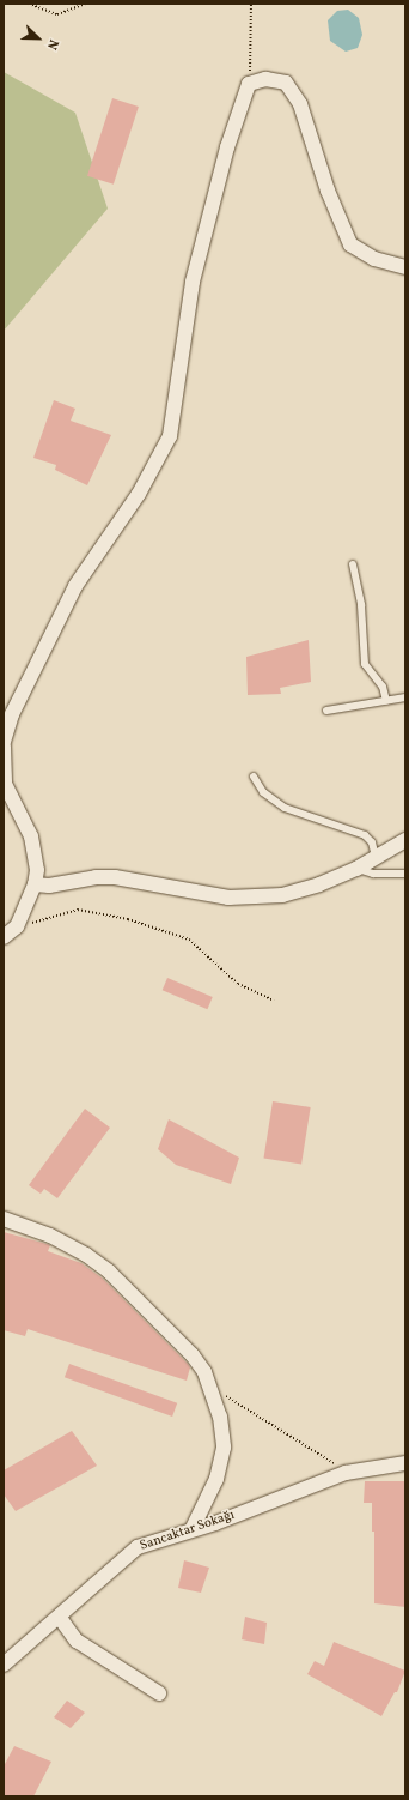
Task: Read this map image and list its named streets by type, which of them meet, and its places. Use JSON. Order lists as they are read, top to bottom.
{
  "streets": {
    "street": ["Sancaktar Sokağı"]
  },
  "north": "bottom right"
}
